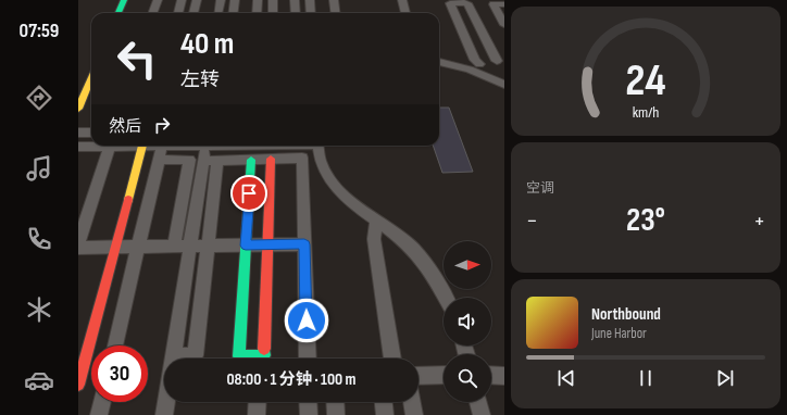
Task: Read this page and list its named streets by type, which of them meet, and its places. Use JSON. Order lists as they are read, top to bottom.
{
  "north": "right",
  "page": {
    "tabs": "07:59",
    "turn": ["40 m", "左转"],
    "then": "然后",
    "tile": "空调",
    "heat": ["−", "23°", "+"],
    "song": ["Northbound", "June Harbor"],
    "limit": "30",
    "trip": "08:00 · 1 分钟 · 100 m",
    "gauge": ["24", "km/h"]
  }
}
